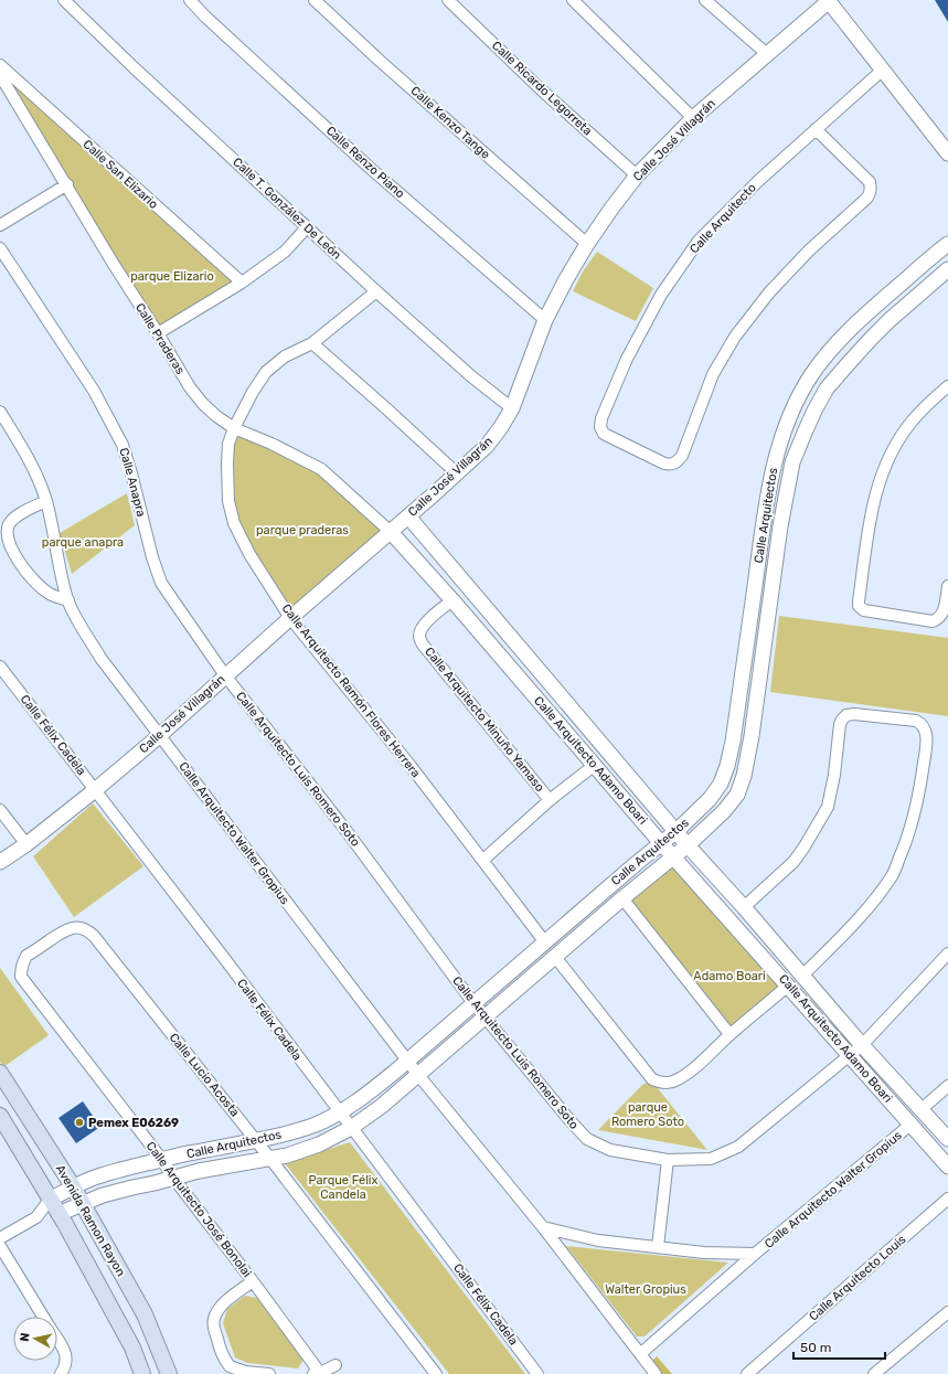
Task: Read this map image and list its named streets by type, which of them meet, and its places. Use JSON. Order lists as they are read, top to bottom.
{
  "streets": {
    "main road": ["Avenida Ramon Rayon"],
    "street": [
      "Calle Ricardo Legorreta",
      "Calle Kenzo Tange",
      "Calle José Villagrán",
      "Calle Renzo Piano",
      "Calle San Elizario",
      "Calle T. González De León",
      "Calle Arquitecto",
      "Calle Praderas",
      "Calle Anapra",
      "Calle Arquitectos",
      "Calle Arquitecto Ramón Flores Herrera",
      "Calle Arquitecto Minuño Yamaso",
      "Calle Félix Cadela",
      "Calle Arquitecto Adamo Boari",
      "Calle Arquitecto Luis Romero Soto",
      "Calle Arquitecto Walter Gropius",
      "Calle Lucio Acosta",
      "Calle Arquitecto José Bonolai",
      "Calle Arquitecto Louis"
    ]
  },
  "crossings": [
    ["Calle Ricardo Legorreta", "Calle José Villagrán"],
    ["Calle Kenzo Tange", "Calle José Villagrán"],
    ["Calle José Villagrán", "Calle Renzo Piano"],
    ["Calle José Villagrán", "Calle T. González De León"],
    ["Calle José Villagrán", "Calle Praderas"],
    ["Calle José Villagrán", "Calle Anapra"],
    ["Calle José Villagrán", "Calle Arquitecto Ramón Flores Herrera"],
    ["Calle José Villagrán", "Calle Félix Cadela"],
    ["Calle José Villagrán", "Calle Arquitecto Adamo Boari"],
    ["Calle José Villagrán", "Calle Arquitecto Luis Romero Soto"],
    ["Calle José Villagrán", "Calle Arquitecto Walter Gropius"],
    ["Calle T. González De León", "Calle Arquitecto Ramón Flores Herrera"],
    ["Calle Praderas", "Calle Arquitecto Ramón Flores Herrera"],
    ["Calle Praderas", "Calle Arquitecto Adamo Boari"],
    ["Calle Anapra", "Calle Arquitecto Luis Romero Soto"],
    ["Calle Arquitectos", "Calle Arquitecto Ramón Flores Herrera"],
    ["Calle Arquitectos", "Calle Félix Cadela"],
    ["Calle Arquitectos", "Calle Arquitecto Adamo Boari"],
    ["Calle Arquitectos", "Calle Arquitecto Luis Romero Soto"],
    ["Calle Arquitectos", "Calle Arquitecto Walter Gropius"],
    ["Calle Arquitectos", "Calle Lucio Acosta"],
    ["Calle Arquitectos", "Calle Arquitecto José Bonolai"],
    ["Calle Arquitectos", "Avenida Ramon Rayon"],
    ["Calle Arquitecto Minuño Yamaso", "Calle Arquitecto Adamo Boari"],
    ["Calle Arquitecto Adamo Boari", "Calle Arquitecto Luis Romero Soto"],
    ["Calle Arquitecto Adamo Boari", "Calle Arquitecto Walter Gropius"],
    ["Calle Lucio Acosta", "Calle Arquitecto José Bonolai"]
  ],
  "parks": [
    "parque Elizario",
    "parque praderas",
    "parque anapra",
    "Adamo Boari",
    "parque Romero Soto",
    "Parque Félix Candela",
    "Walter Gropius"
  ],
  "places": ["Pemex E06269"],
  "scale_bar": "50 m",
  "north": "left"
}
